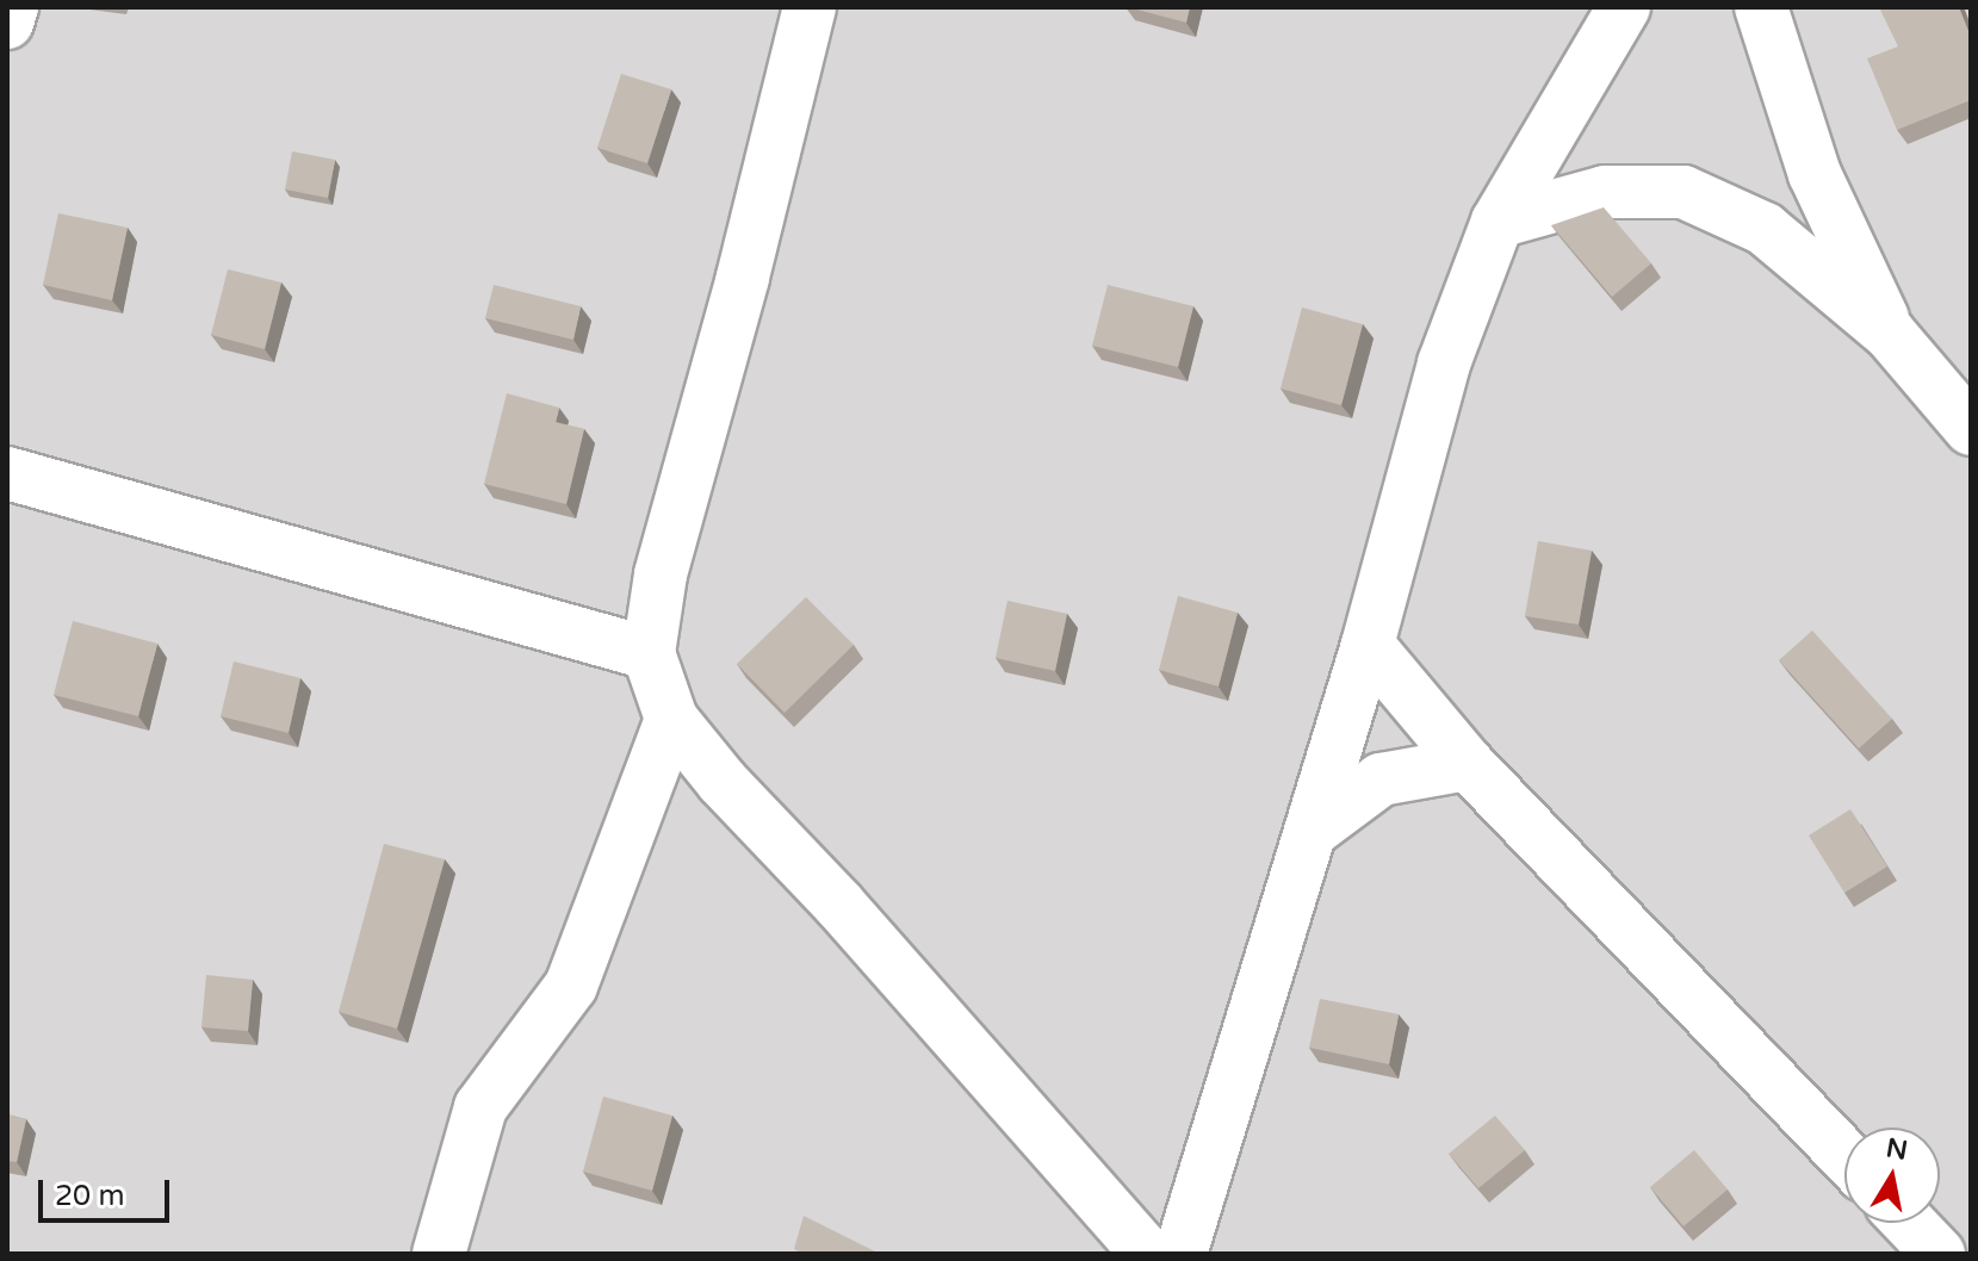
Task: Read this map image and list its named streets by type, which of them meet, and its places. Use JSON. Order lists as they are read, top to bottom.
{
  "scale_bar": "20 m",
  "north": "top"
}
